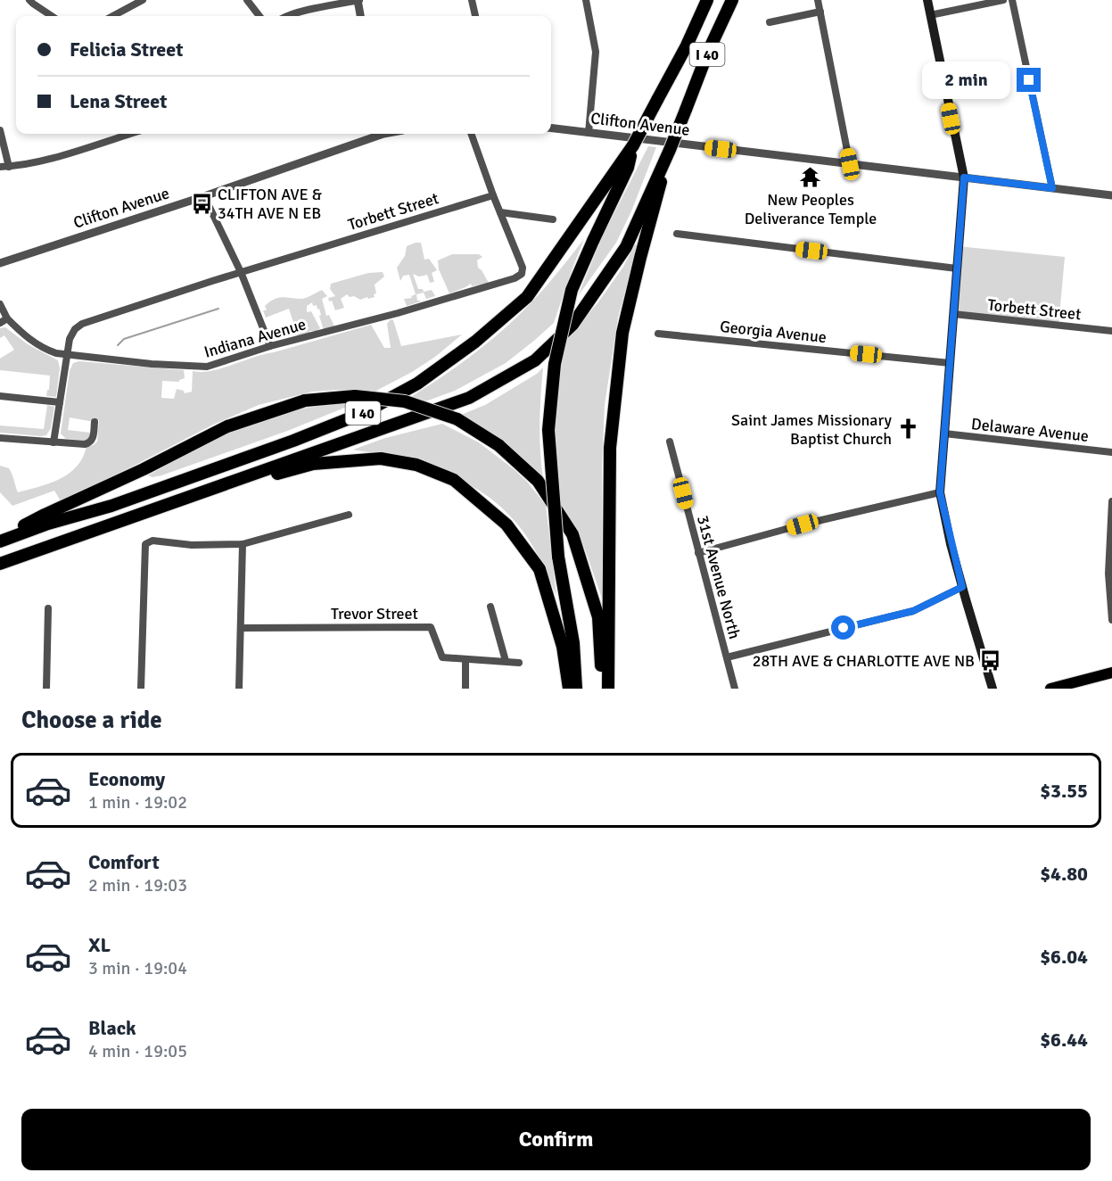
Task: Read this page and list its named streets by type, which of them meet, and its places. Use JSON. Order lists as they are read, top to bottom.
{
  "streets": {
    "highway": ["I 40"],
    "street": [
      "Clifton Avenue",
      "Torbett Street",
      "Georgia Avenue",
      "Indiana Avenue",
      "Delaware Avenue",
      "31st Avenue North",
      "Trevor Street"
    ]
  },
  "crossings": [
    ["Torbett Street", "Indiana Avenue"]
  ],
  "places": {
    "temple": ["New Peoples Deliverance Temple"],
    "bus stop": ["CLIFTON AVE & 34TH AVE N EB", "28TH AVE & CHARLOTTE AVE NB"],
    "church": ["Saint James Missionary Baptist Church"]
  },
  "page": {
    "banner": ["Felicia Street", "Lena Street"],
    "bubble": "2 min",
    "heading": "Choose a ride",
    "list": [
      {
        "name": "Economy",
        "note": "1 min · 19:02",
        "value": "$3.55"
      },
      {
        "name": "Comfort",
        "note": "2 min · 19:03",
        "value": "$4.80"
      },
      {
        "name": "XL",
        "note": "3 min · 19:04",
        "value": "$6.04"
      },
      {
        "name": "Black",
        "note": "4 min · 19:05",
        "value": "$6.44"
      }
    ],
    "buttons": "Confirm"
  }
}
